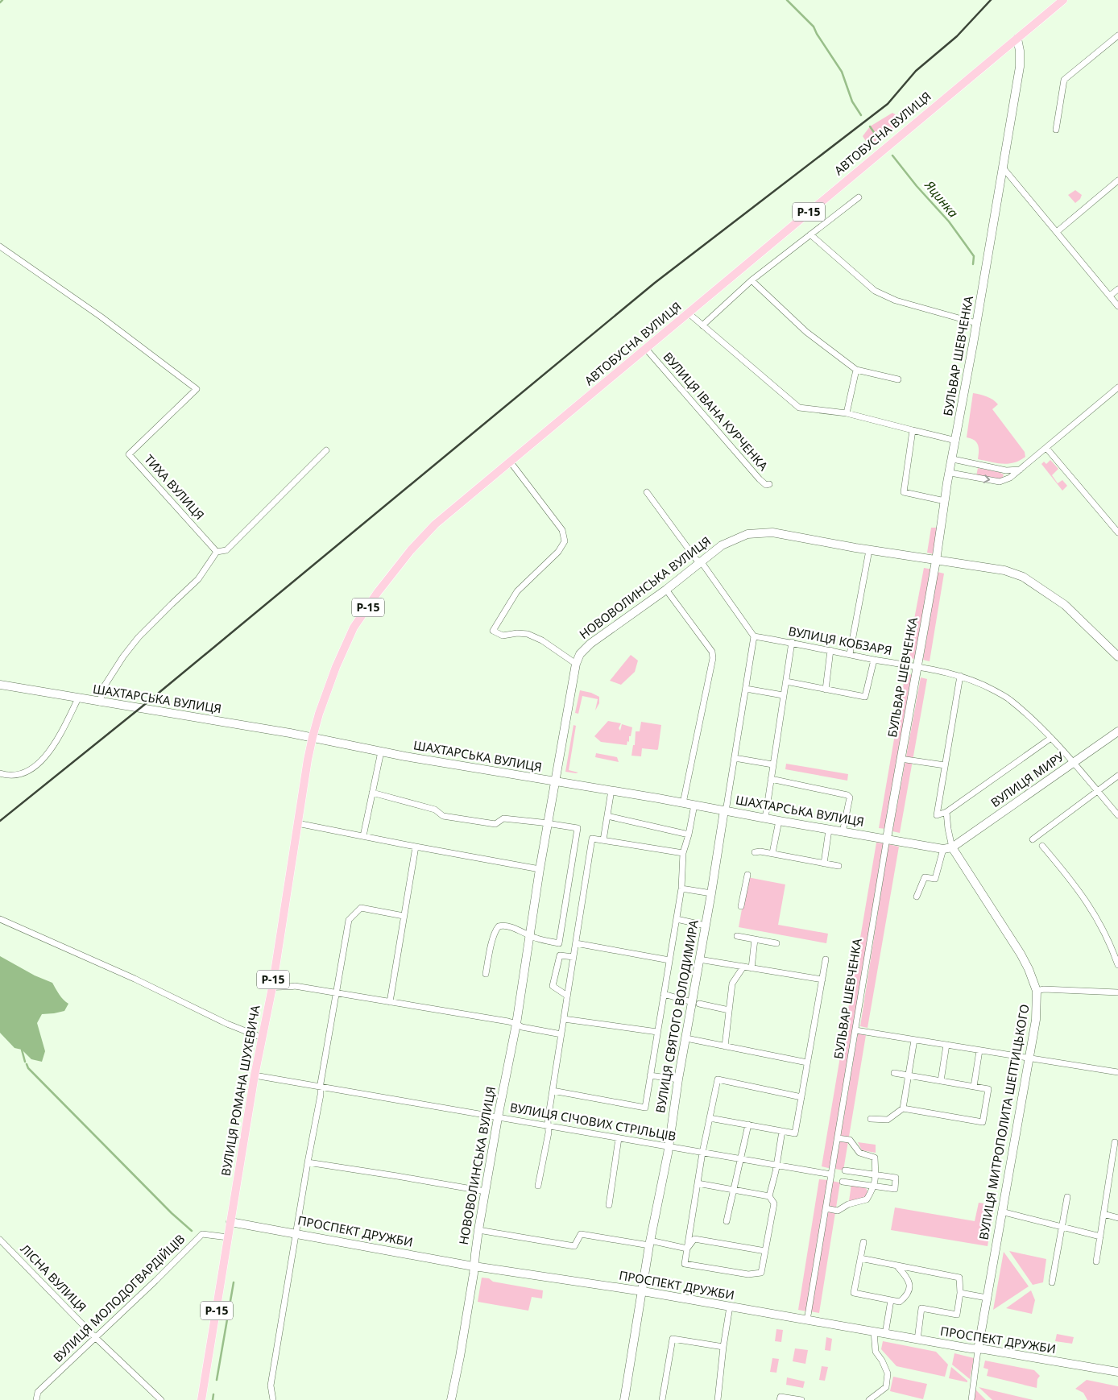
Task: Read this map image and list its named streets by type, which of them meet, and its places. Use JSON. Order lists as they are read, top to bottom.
{
  "streets": {
    "main road": ["АВТОБУСНА ВУЛИЦЯ", "Р-15", "ВУЛИЦЯ РОМАНА ШУХЕВИЧА"],
    "street": [
      "БУЛЬВАР ШЕВЧЕНКА",
      "ВУЛИЦЯ ІВАНА КУРЧЕНКА",
      "ТИХА ВУЛИЦЯ",
      "НОВОВОЛИНСЬКА ВУЛИЦЯ",
      "ВУЛИЦЯ КОБЗАРЯ",
      "ШАХТАРСЬКА ВУЛИЦЯ",
      "ВУЛИЦЯ МИРУ",
      "ВУЛИЦЯ СВЯТОГО ВОЛОДИМИРА",
      "ВУЛИЦЯ СІЧОВИХ СТРІЛЬЦІВ",
      "ВУЛИЦЯ МИТРОПОЛИТА ШЕПТИЦЬКОГО",
      "ПРОСПЕКТ ДРУЖБИ",
      "ЛІСНА ВУЛИЦЯ",
      "ВУЛИЦЯ МОЛОДОГВАРДІЙЦІВ"
    ]
  },
  "crossings": [
    ["АВТОБУСНА ВУЛИЦЯ", "БУЛЬВАР ШЕВЧЕНКА"],
    ["АВТОБУСНА ВУЛИЦЯ", "ВУЛИЦЯ ІВАНА КУРЧЕНКА"],
    ["АВТОБУСНА ВУЛИЦЯ", "ШАХТАРСЬКА ВУЛИЦЯ"],
    ["АВТОБУСНА ВУЛИЦЯ", "ВУЛИЦЯ РОМАНА ШУХЕВИЧА"],
    ["БУЛЬВАР ШЕВЧЕНКА", "НОВОВОЛИНСЬКА ВУЛИЦЯ"],
    ["БУЛЬВАР ШЕВЧЕНКА", "ВУЛИЦЯ КОБЗАРЯ"],
    ["БУЛЬВАР ШЕВЧЕНКА", "ШАХТАРСЬКА ВУЛИЦЯ"],
    ["БУЛЬВАР ШЕВЧЕНКА", "ВУЛИЦЯ СІЧОВИХ СТРІЛЬЦІВ"],
    ["БУЛЬВАР ШЕВЧЕНКА", "ПРОСПЕКТ ДРУЖБИ"],
    ["НОВОВОЛИНСЬКА ВУЛИЦЯ", "ШАХТАРСЬКА ВУЛИЦЯ"],
    ["НОВОВОЛИНСЬКА ВУЛИЦЯ", "ВУЛИЦЯ СІЧОВИХ СТРІЛЬЦІВ"],
    ["НОВОВОЛИНСЬКА ВУЛИЦЯ", "ПРОСПЕКТ ДРУЖБИ"],
    ["ВУЛИЦЯ КОБЗАРЯ", "ВУЛИЦЯ МИРУ"],
    ["ВУЛИЦЯ КОБЗАРЯ", "ВУЛИЦЯ СВЯТОГО ВОЛОДИМИРА"],
    ["ШАХТАРСЬКА ВУЛИЦЯ", "ВУЛИЦЯ МИРУ"],
    ["ШАХТАРСЬКА ВУЛИЦЯ", "ВУЛИЦЯ СВЯТОГО ВОЛОДИМИРА"],
    ["ШАХТАРСЬКА ВУЛИЦЯ", "ВУЛИЦЯ РОМАНА ШУХЕВИЧА"],
    ["ШАХТАРСЬКА ВУЛИЦЯ", "ВУЛИЦЯ МИТРОПОЛИТА ШЕПТИЦЬКОГО"],
    ["ВУЛИЦЯ МИРУ", "ВУЛИЦЯ МИТРОПОЛИТА ШЕПТИЦЬКОГО"],
    ["ВУЛИЦЯ СВЯТОГО ВОЛОДИМИРА", "ВУЛИЦЯ СІЧОВИХ СТРІЛЬЦІВ"],
    ["ВУЛИЦЯ СВЯТОГО ВОЛОДИМИРА", "ПРОСПЕКТ ДРУЖБИ"],
    ["ВУЛИЦЯ РОМАНА ШУХЕВИЧА", "ВУЛИЦЯ СІЧОВИХ СТРІЛЬЦІВ"],
    ["ВУЛИЦЯ РОМАНА ШУХЕВИЧА", "ПРОСПЕКТ ДРУЖБИ"],
    ["ВУЛИЦЯ РОМАНА ШУХЕВИЧА", "ВУЛИЦЯ МОЛОДОГВАРДІЙЦІВ"],
    ["ВУЛИЦЯ МИТРОПОЛИТА ШЕПТИЦЬКОГО", "ПРОСПЕКТ ДРУЖБИ"],
    ["ЛІСНА ВУЛИЦЯ", "ВУЛИЦЯ МОЛОДОГВАРДІЙЦІВ"]
  ],
  "water": ["Яцинка"]
}
